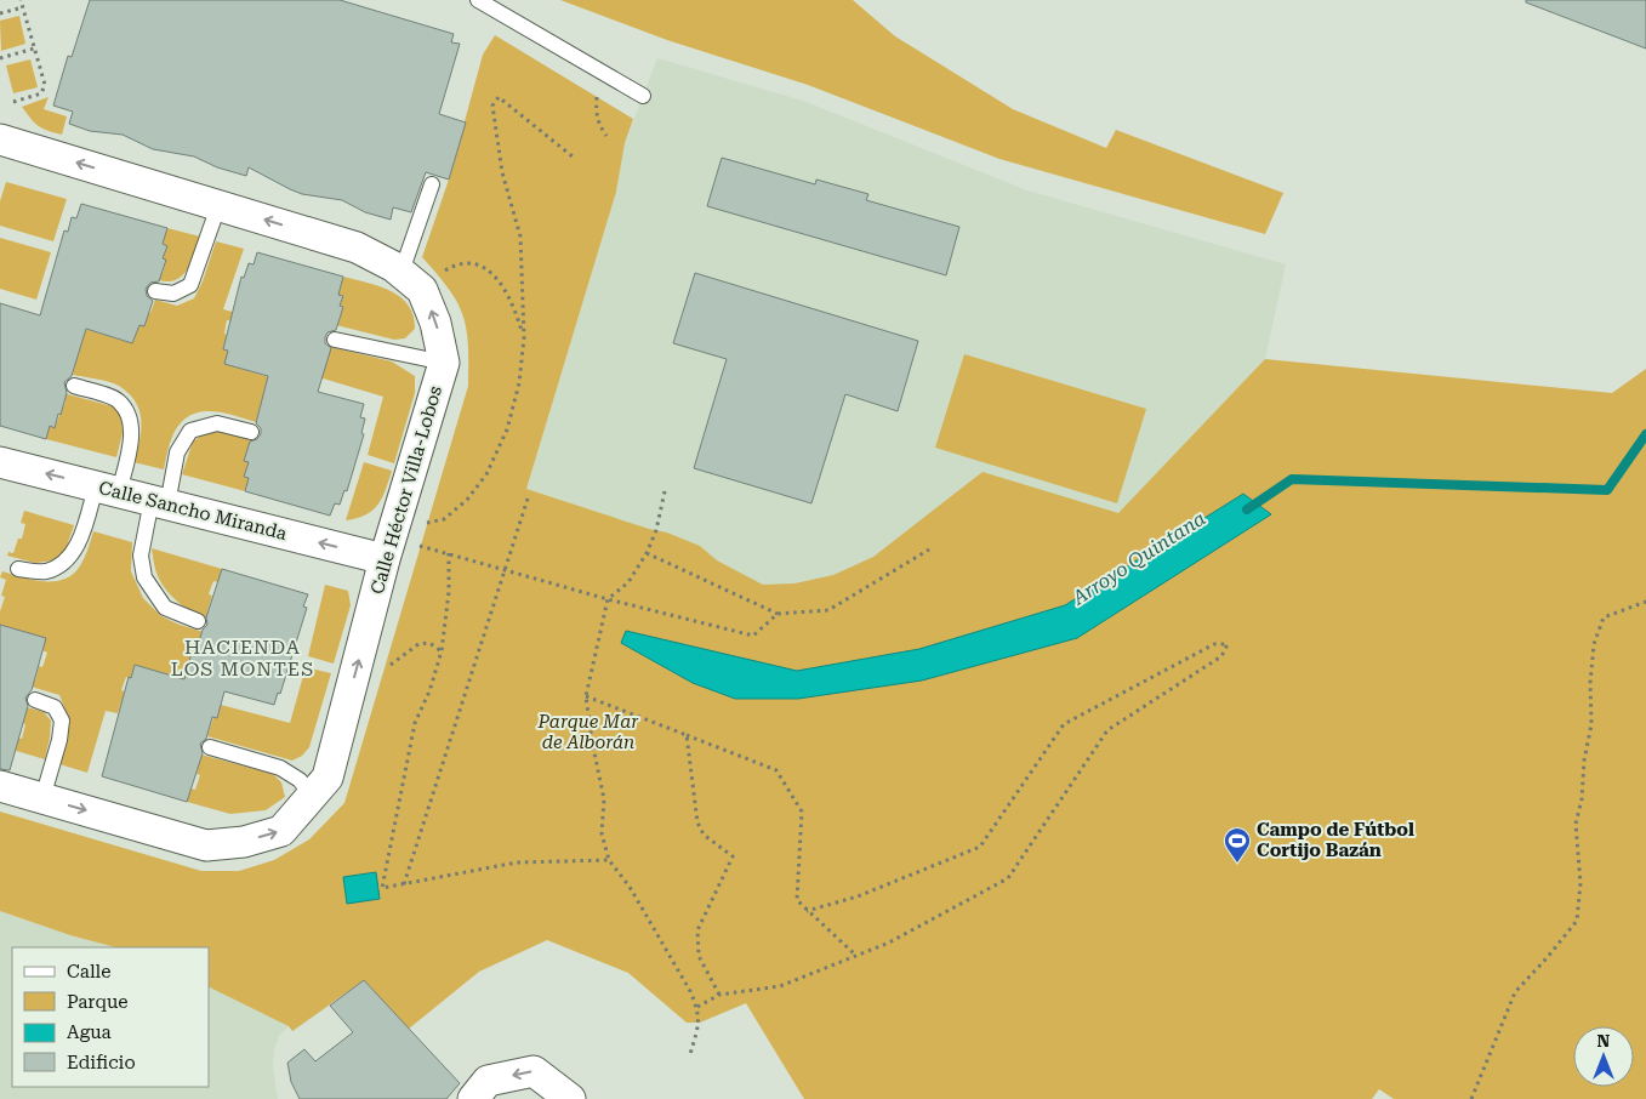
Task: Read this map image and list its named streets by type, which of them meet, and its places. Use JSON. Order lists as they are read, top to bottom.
{
  "streets": {
    "street": ["Calle Héctor Villa-Lobos", "Calle Sancho Miranda"]
  },
  "crossings": [
    ["Calle Héctor Villa-Lobos", "Calle Sancho Miranda"]
  ],
  "one_way": ["Calle Sancho Miranda"],
  "districts": ["HACIENDA LOS MONTES"],
  "water": ["Arroyo Quintana"],
  "parks": ["Parque Mar de Alborán"],
  "places": {
    "sports": ["Campo de Fútbol Cortijo Bazán"]
  },
  "legend": [
    "Calle",
    "Parque",
    "Agua",
    "Edificio"
  ],
  "north": "top"
}
